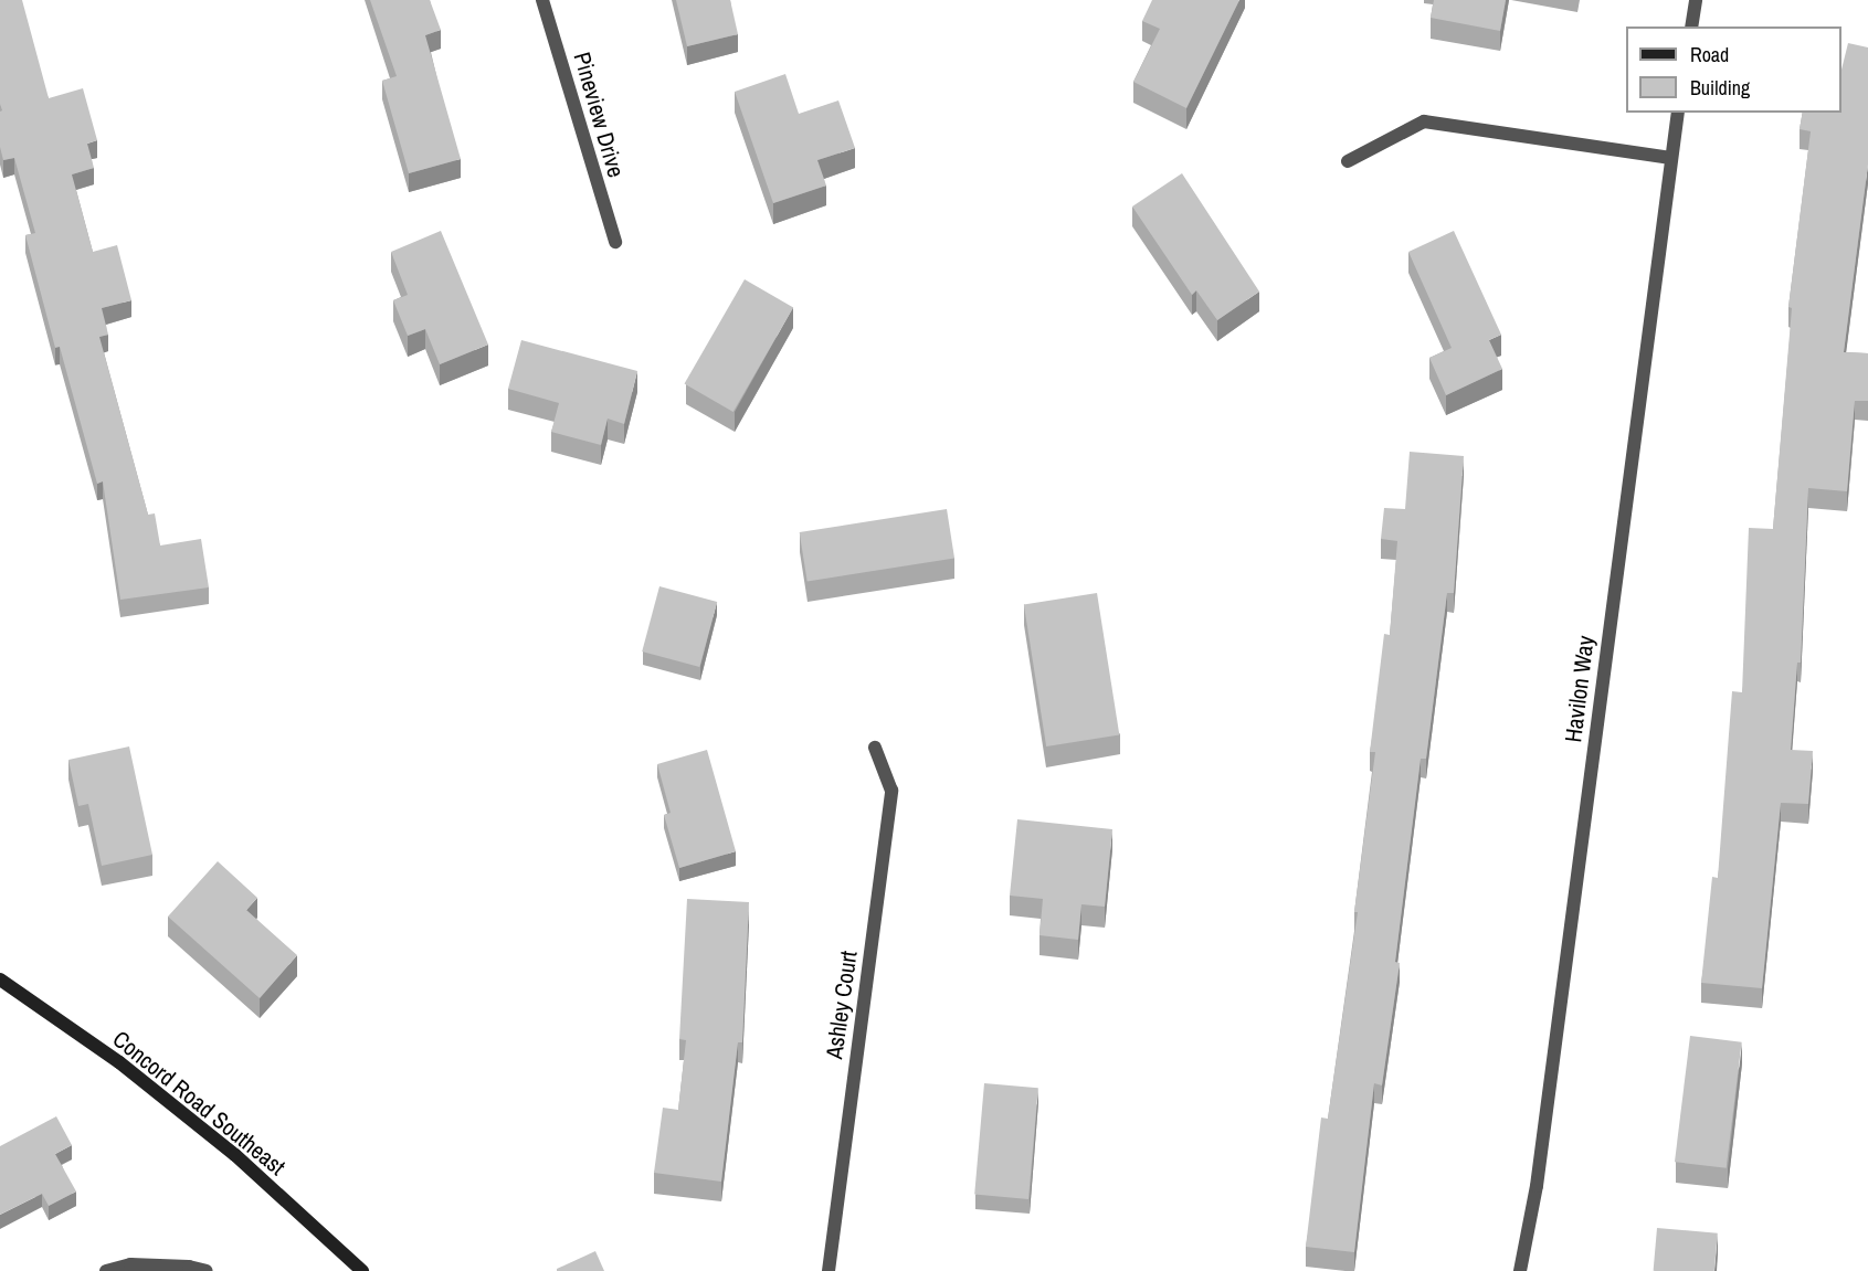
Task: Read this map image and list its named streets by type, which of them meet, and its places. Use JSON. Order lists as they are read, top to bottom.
{
  "streets": {
    "street": [
      "Pineview Drive",
      "Havilon Way",
      "Ashley Court",
      "Concord Road Southeast"
    ]
  },
  "legend": ["Road", "Building"]
}
